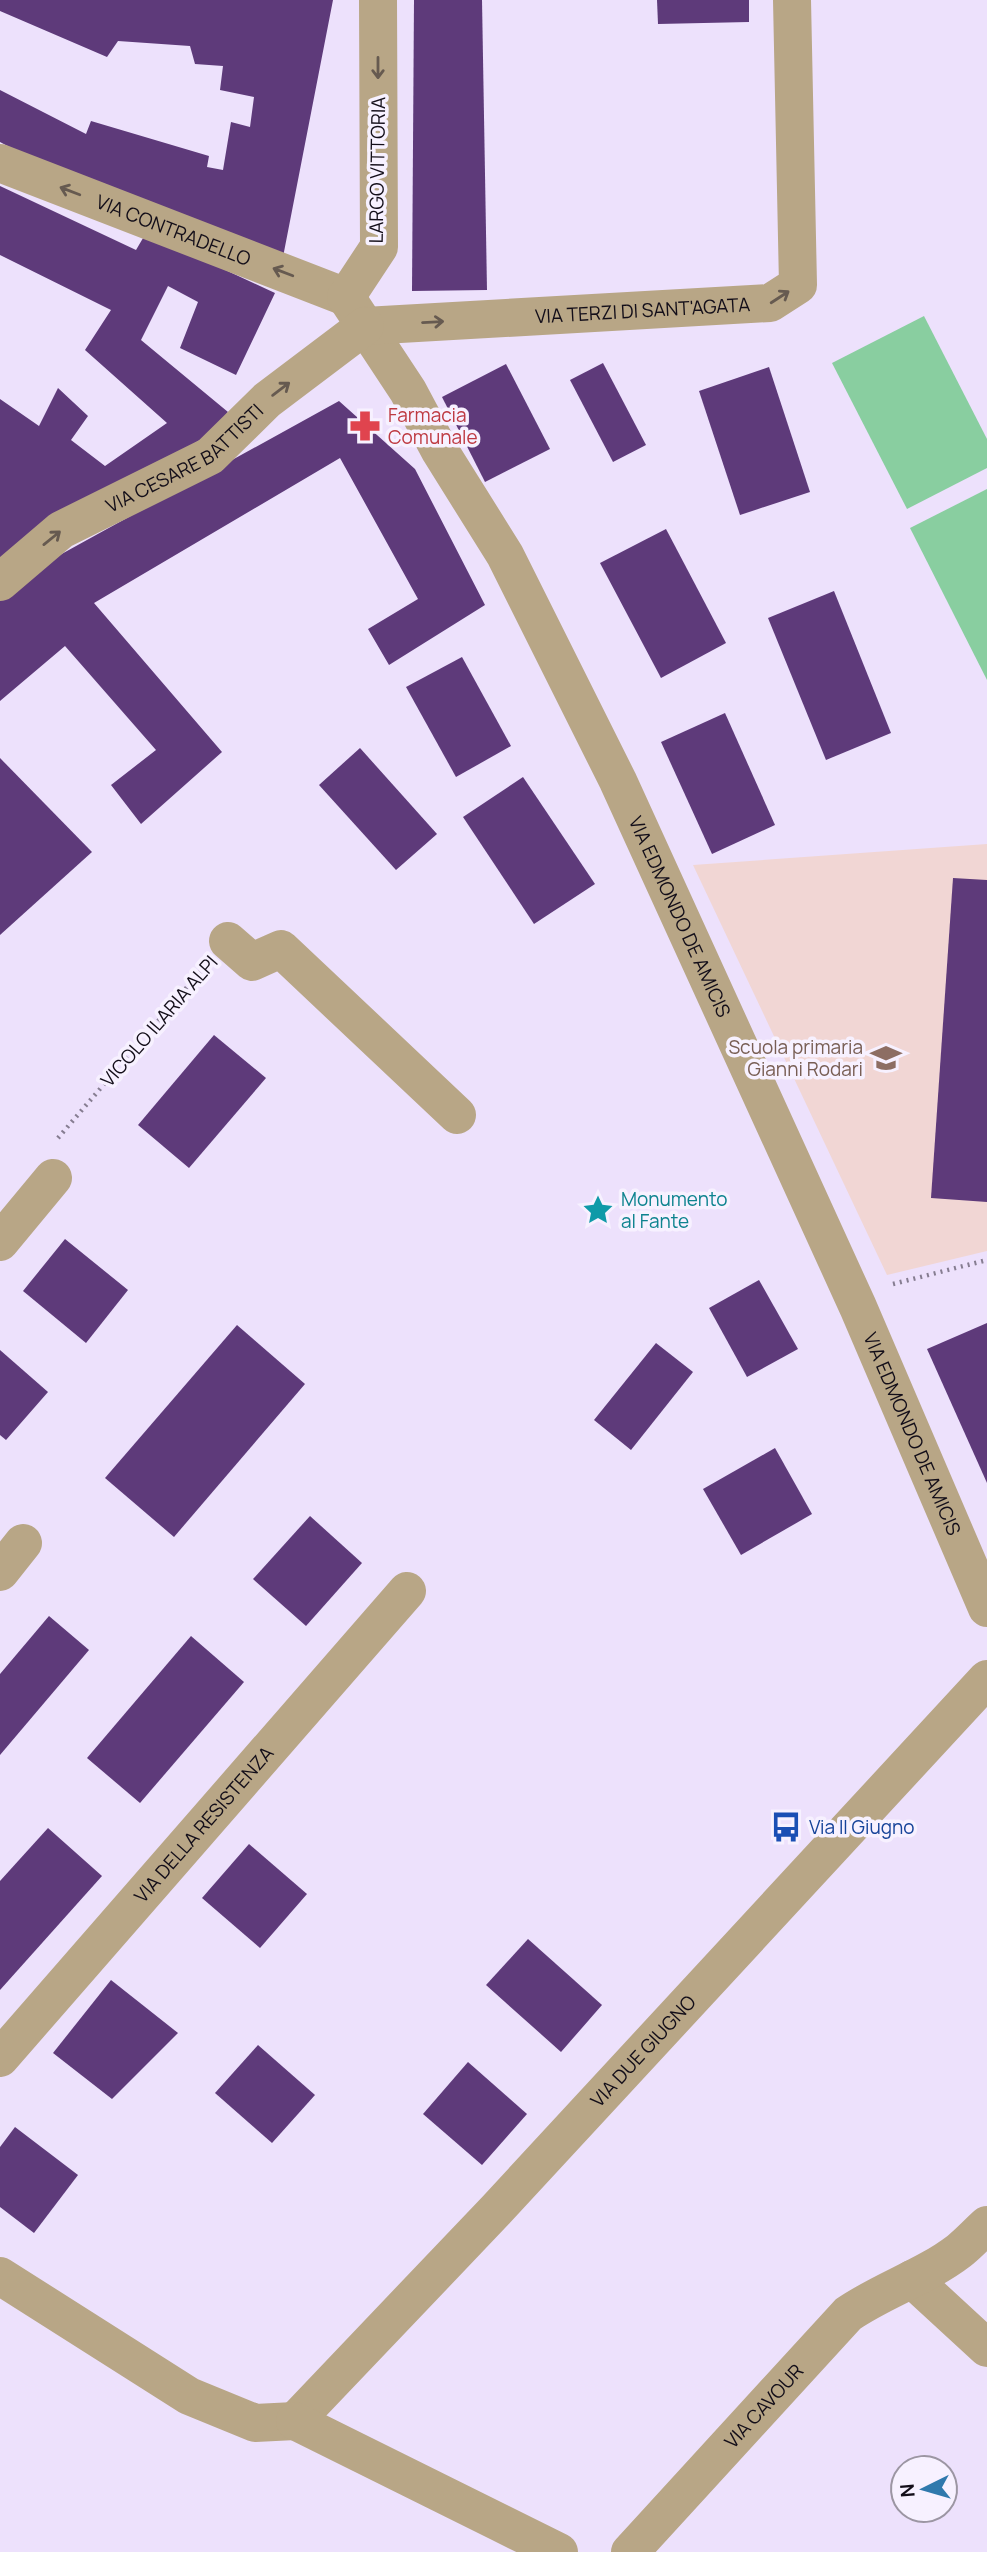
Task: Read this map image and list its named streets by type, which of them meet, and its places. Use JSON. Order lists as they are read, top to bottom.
{
  "streets": {
    "street": [
      "LARGO VITTORIA",
      "VIA CONTRADELLO",
      "VIA TERZI DI SANT'AGATA",
      "VIA CESARE BATTISTI",
      "VIA EDMONDO DE AMICIS",
      "VICOLO ILARIA ALPI",
      "VIA DELLA RESISTENZA",
      "VIA DUE GIUGNO",
      "VIA CAVOUR"
    ]
  },
  "crossings": [
    ["LARGO VITTORIA", "VIA CONTRADELLO"],
    ["LARGO VITTORIA", "VIA TERZI DI SANT'AGATA"],
    ["LARGO VITTORIA", "VIA CESARE BATTISTI"],
    ["LARGO VITTORIA", "VIA EDMONDO DE AMICIS"],
    ["VIA CONTRADELLO", "VIA TERZI DI SANT'AGATA"],
    ["VIA CONTRADELLO", "VIA CESARE BATTISTI"],
    ["VIA CONTRADELLO", "VIA EDMONDO DE AMICIS"],
    ["VIA TERZI DI SANT'AGATA", "VIA CESARE BATTISTI"],
    ["VIA TERZI DI SANT'AGATA", "VIA EDMONDO DE AMICIS"],
    ["VIA CESARE BATTISTI", "VIA EDMONDO DE AMICIS"]
  ],
  "one_way": ["LARGO VITTORIA", "VIA CONTRADELLO", "VIA CESARE BATTISTI"],
  "places": {
    "pharmacy": ["Farmacia Comunale"],
    "school or university": ["Scuola primaria Gianni Rodari"],
    "place": ["Monumento al Fante"],
    "bus stop": ["Via II Giugno"]
  },
  "north": "left"
}
